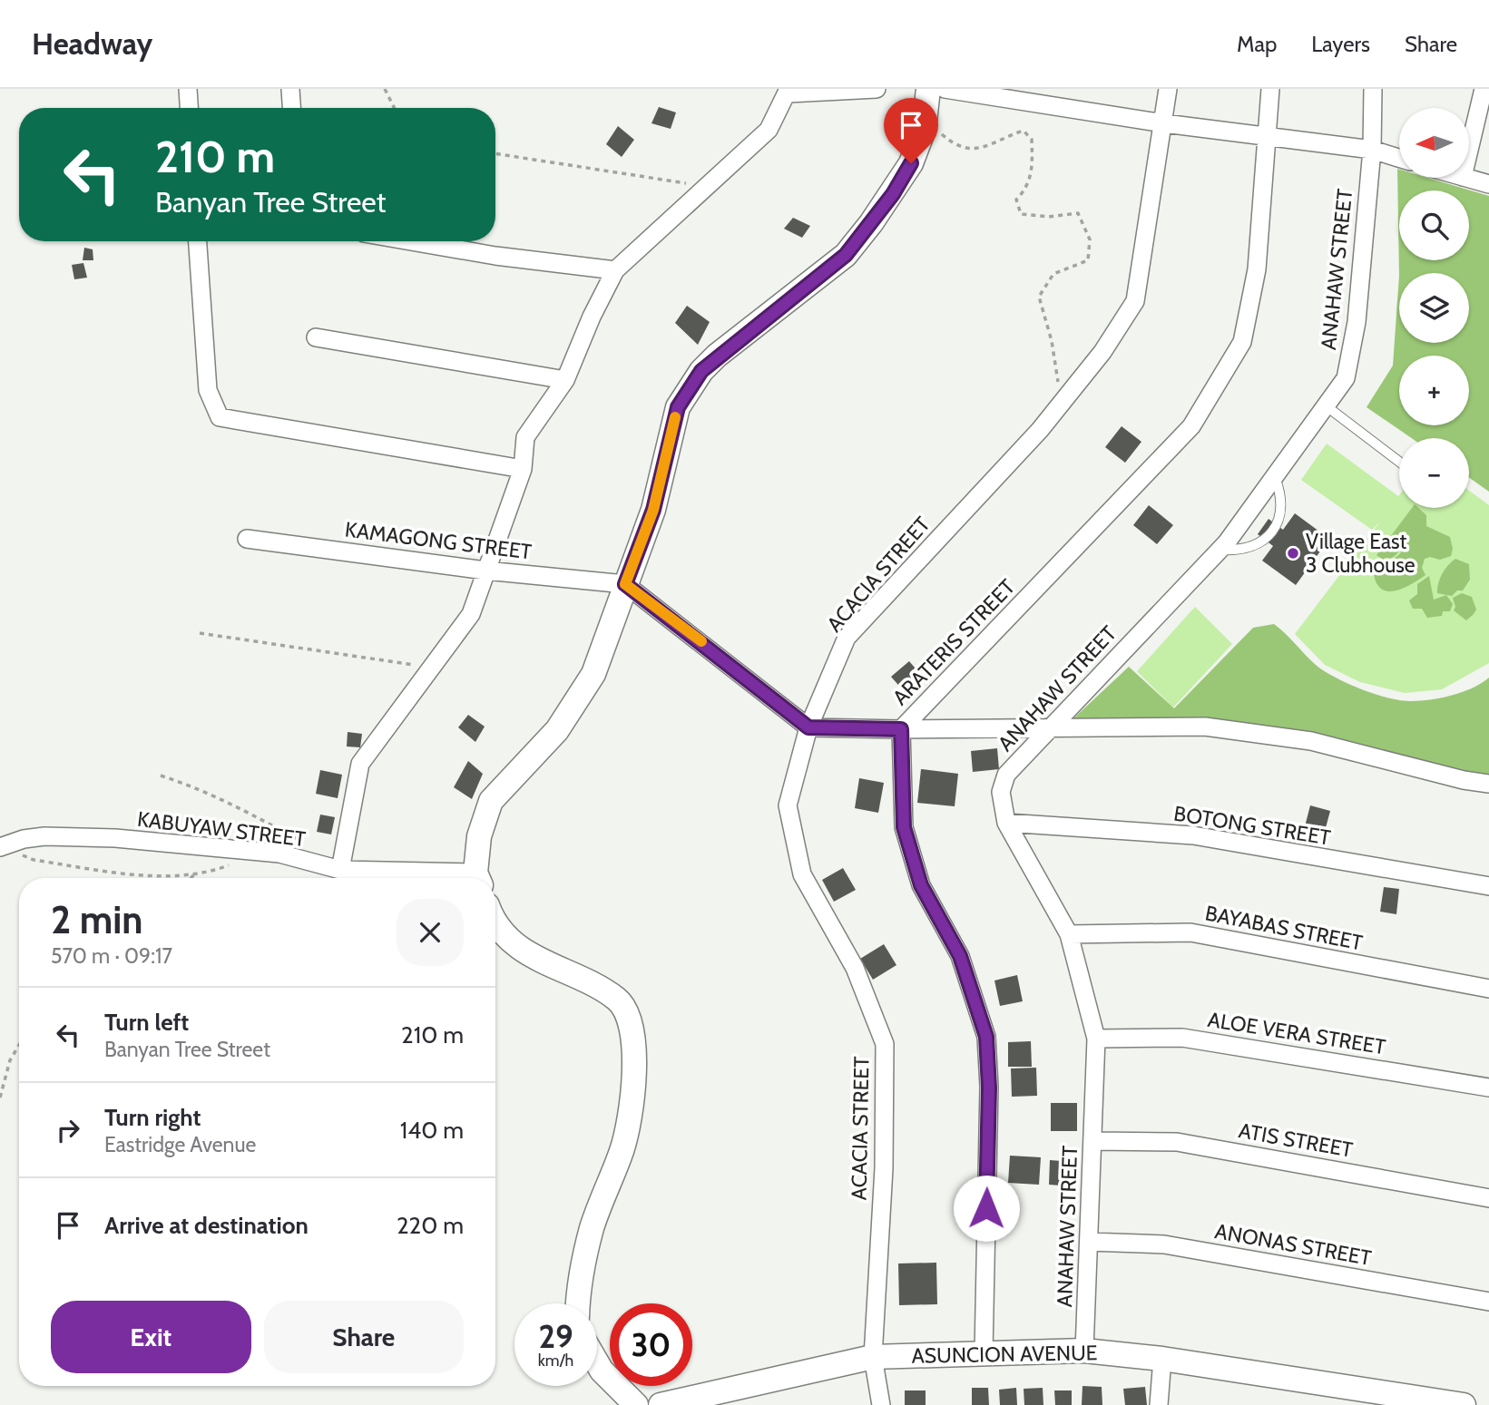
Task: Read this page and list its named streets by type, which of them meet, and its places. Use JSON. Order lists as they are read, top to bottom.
{
  "streets": {
    "street": [
      "ANAHAW STREET",
      "KAMAGONG STREET",
      "ACACIA STREET",
      "ARATERIS STREET",
      "BOTONG STREET",
      "KABUYAW STREET",
      "BAYABAS STREET",
      "ALOE VERA STREET",
      "ATIS STREET",
      "ANONAS STREET",
      "ASUNCION AVENUE"
    ]
  },
  "crossings": [
    ["ANAHAW STREET", "BOTONG STREET"],
    ["ANAHAW STREET", "BAYABAS STREET"],
    ["ANAHAW STREET", "ALOE VERA STREET"],
    ["ANAHAW STREET", "ATIS STREET"],
    ["ANAHAW STREET", "ANONAS STREET"],
    ["ANAHAW STREET", "ASUNCION AVENUE"],
    ["ACACIA STREET", "ASUNCION AVENUE"],
    ["ARATERIS STREET", "ASUNCION AVENUE"]
  ],
  "places": ["Village East 3 Clubhouse"],
  "north": "left",
  "page": {
    "header": "Headway",
    "nav": ["Map", "Layers", "Share"],
    "map_buttons": ["+", "−"],
    "turn": ["210 m", "Banyan Tree Street"],
    "heading": ["2 min", "570 m · 09:17"],
    "list": [
      {
        "name": "Turn left",
        "note": "Banyan Tree Street",
        "value": "210 m"
      },
      {
        "name": "Turn right",
        "note": "Eastridge Avenue",
        "value": "140 m"
      },
      {
        "name": "Arrive at destination",
        "value": "220 m"
      }
    ],
    "buttons": ["Exit", "Share"],
    "speed": "29 km/h",
    "limit": "30"
  }
}
